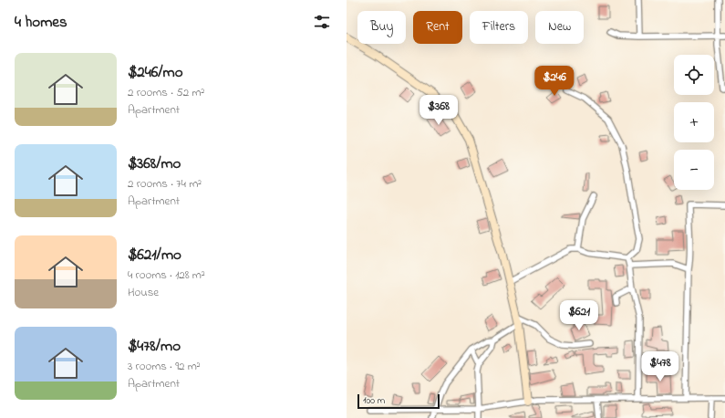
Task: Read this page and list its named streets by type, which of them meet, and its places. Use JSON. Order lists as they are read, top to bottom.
{
  "scale_bar": "100 m",
  "page": {
    "heading": "4 homes",
    "chip": [
      "Buy",
      "Rent",
      "Filters",
      "New"
    ],
    "list": [
      {
        "name": "$246/mo",
        "note": "2 rooms · 52 m² · Apartment"
      },
      {
        "name": "$368/mo",
        "note": "2 rooms · 74 m² · Apartment"
      },
      {
        "name": "$621/mo",
        "note": "4 rooms · 128 m² · House"
      },
      {
        "name": "$478/mo",
        "note": "3 rooms · 92 m² · Apartment"
      }
    ],
    "map_buttons": ["+", "−"],
    "price": [
      "$246",
      "$368",
      "$621",
      "$478"
    ],
    "scale": "100 m"
  }
}
